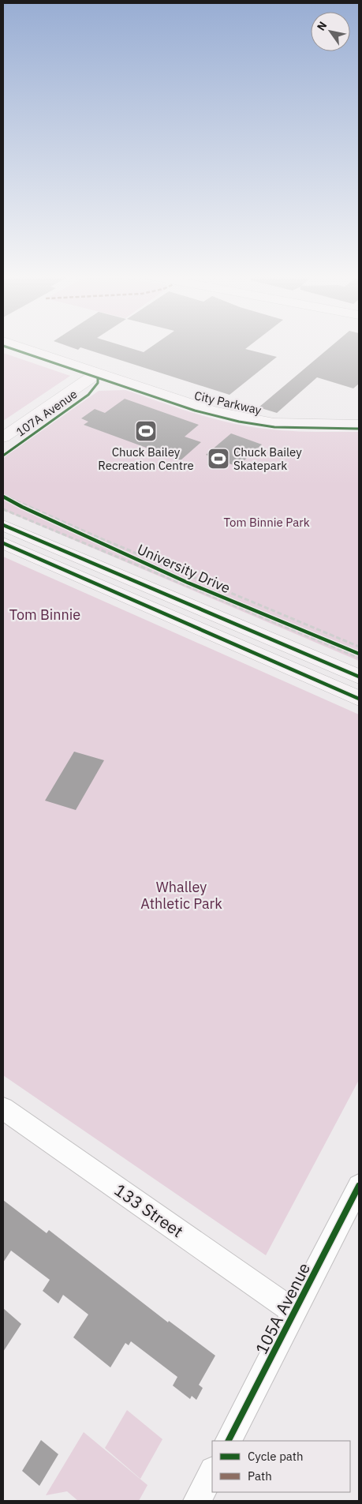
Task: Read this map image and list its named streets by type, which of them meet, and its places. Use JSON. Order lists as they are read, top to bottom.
{
  "streets": {
    "street": [
      "City Parkway",
      "107A Avenue",
      "133 Street",
      "105A Avenue"
    ],
    "cycle path": ["University Drive"]
  },
  "crossings": [
    ["City Parkway", "107A Avenue"],
    ["133 Street", "105A Avenue"]
  ],
  "parks": ["Tom Binnie Park", "Tom Binnie", "Whalley Athletic Park"],
  "places": {
    "sports": ["Chuck Bailey Recreation Centre", "Chuck Bailey Skatepark"]
  },
  "legend": ["Cycle path", "Path"],
  "north": "top left"
}
